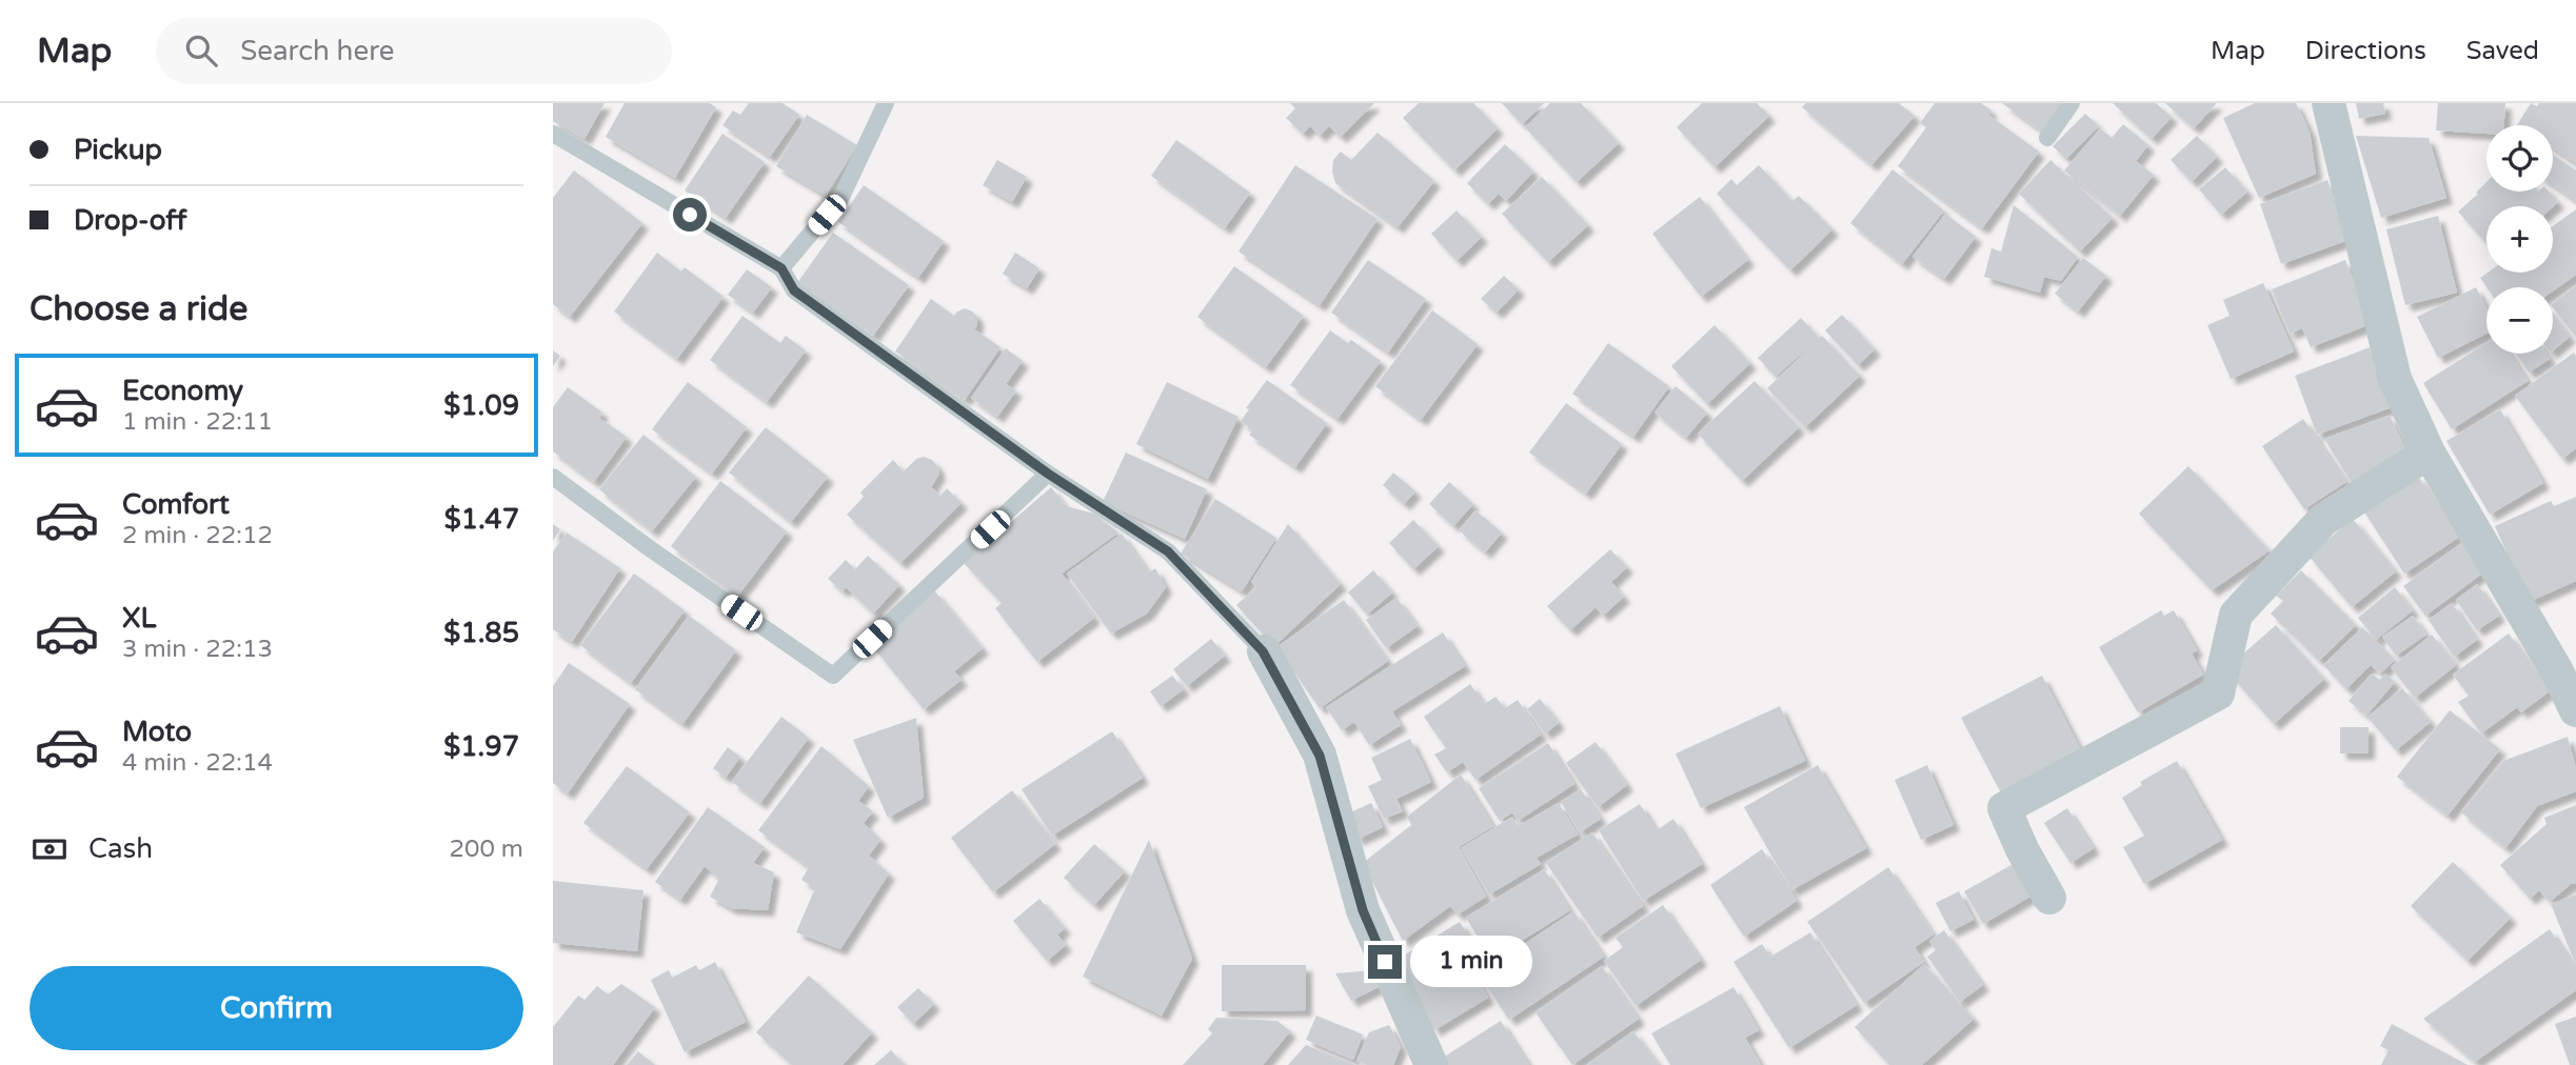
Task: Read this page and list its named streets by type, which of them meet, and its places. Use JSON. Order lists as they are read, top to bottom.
{
  "page": {
    "header": "Map",
    "search": "Search here",
    "nav": ["Map", "Directions", "Saved"],
    "banner": ["Pickup", "Drop-off"],
    "map_buttons": ["+", "−"],
    "heading": "Choose a ride",
    "list": [
      {
        "name": "Economy",
        "note": "1 min · 22:11",
        "value": "$1.09"
      },
      {
        "name": "Comfort",
        "note": "2 min · 22:12",
        "value": "$1.47"
      },
      {
        "name": "XL",
        "note": "3 min · 22:13",
        "value": "$1.85"
      },
      {
        "name": "Moto",
        "note": "4 min · 22:14",
        "value": "$1.97"
      }
    ],
    "pay": ["Cash", "200 m"],
    "bubble": "1 min",
    "buttons": "Confirm"
  }
}
